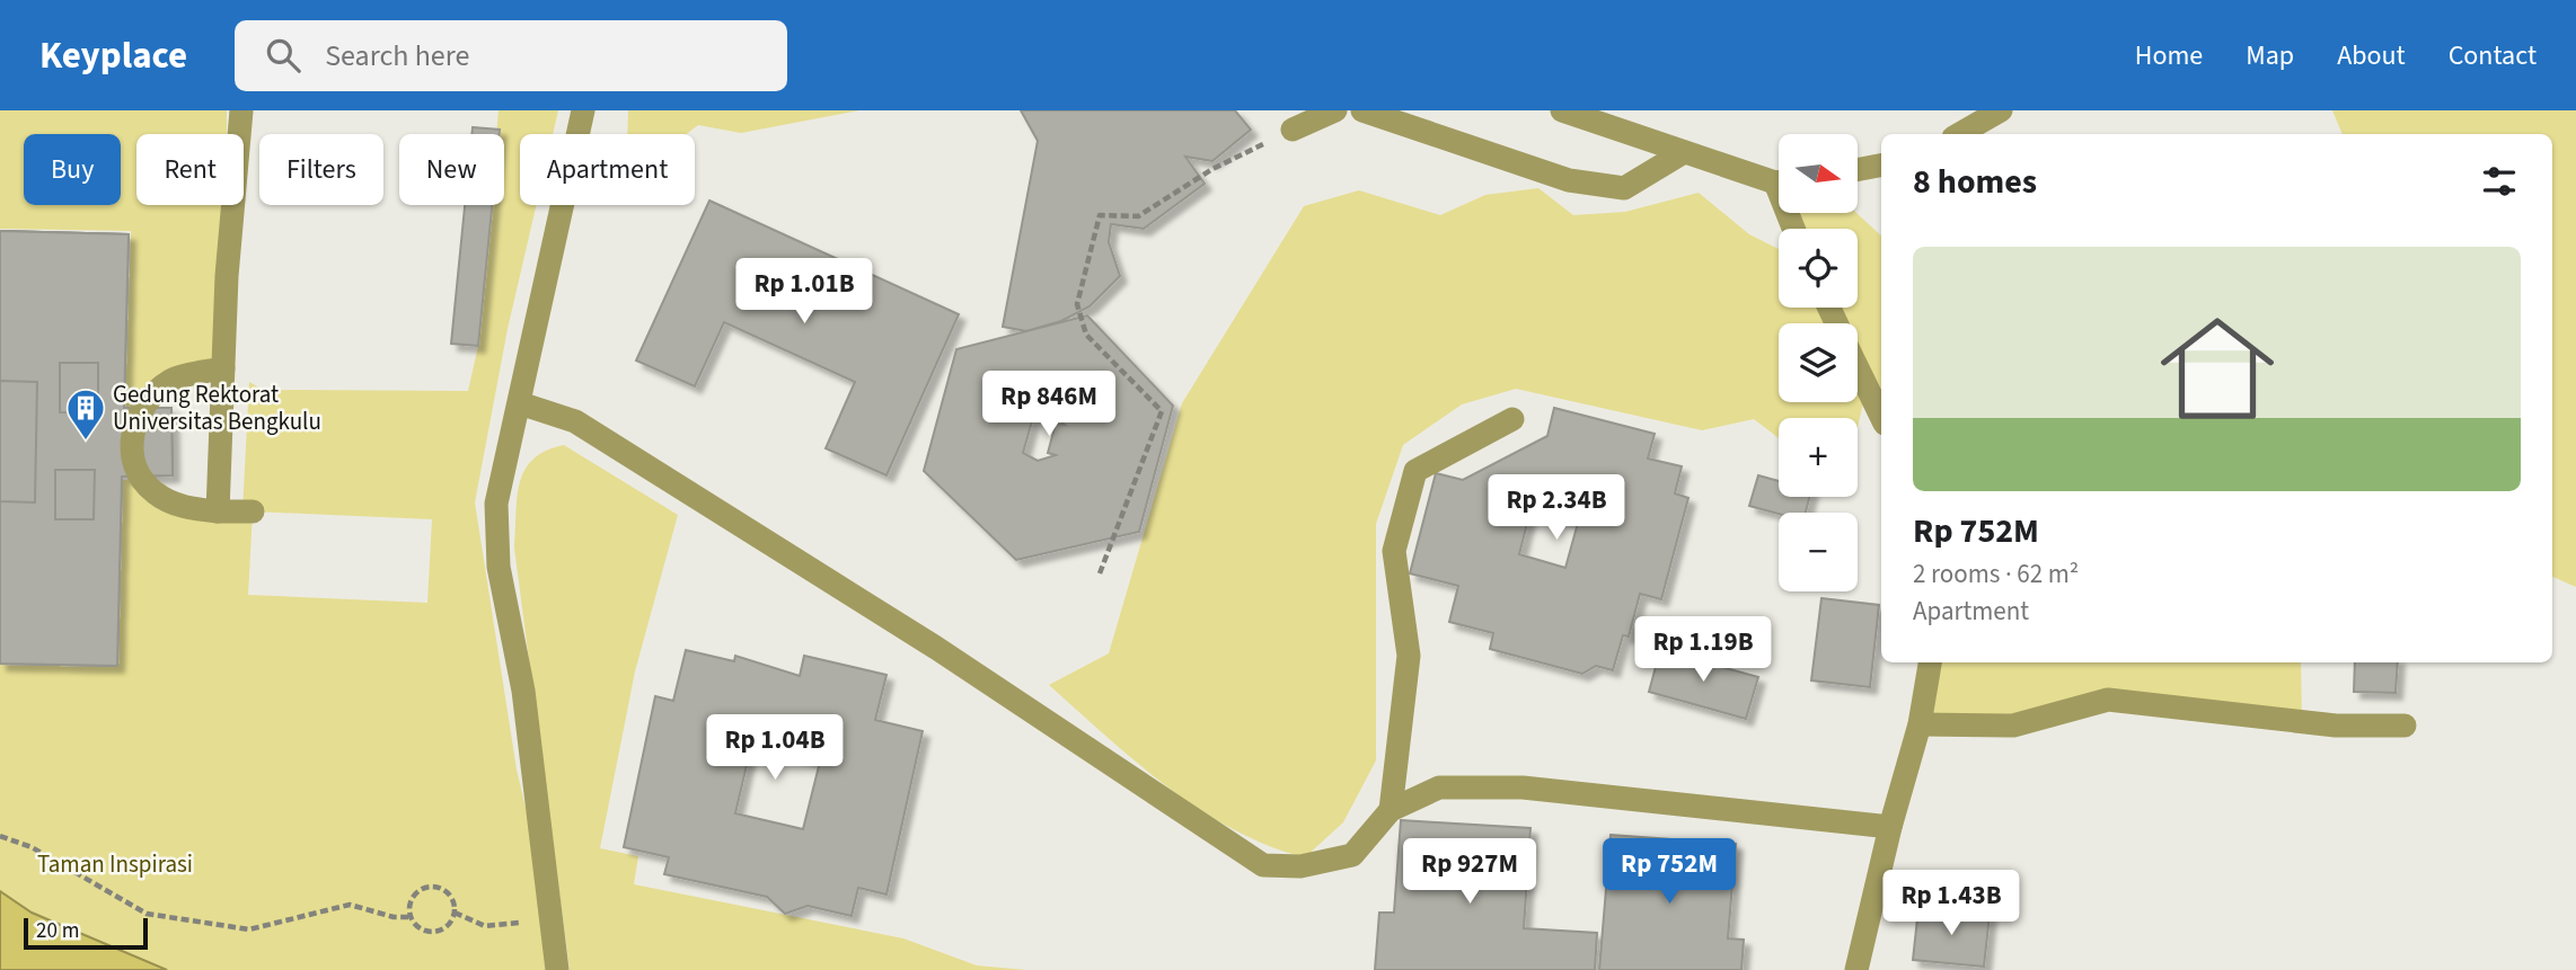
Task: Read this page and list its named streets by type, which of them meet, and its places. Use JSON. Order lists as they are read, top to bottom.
{
  "parks": ["Taman Inspirasi"],
  "places": {
    "building": ["Gedung Rektorat Universitas Bengkulu"]
  },
  "scale_bar": "20 m",
  "north": "right",
  "page": {
    "header": "Keyplace",
    "search": "Search here",
    "nav": [
      "Home",
      "Map",
      "About",
      "Contact"
    ],
    "map_buttons": ["+", "−"],
    "chip": [
      "Buy",
      "Rent",
      "Filters",
      "New",
      "Apartment"
    ],
    "heading": "8 homes",
    "list": [
      {
        "name": "Rp 752M",
        "note": "2 rooms · 62 m² · Apartment"
      }
    ],
    "price": [
      "Rp 1.01B",
      "Rp 846M",
      "Rp 2.34B",
      "Rp 1.19B",
      "Rp 1.04B",
      "Rp 927M",
      "Rp 752M",
      "Rp 1.43B"
    ],
    "scale": "20 m"
  }
}
